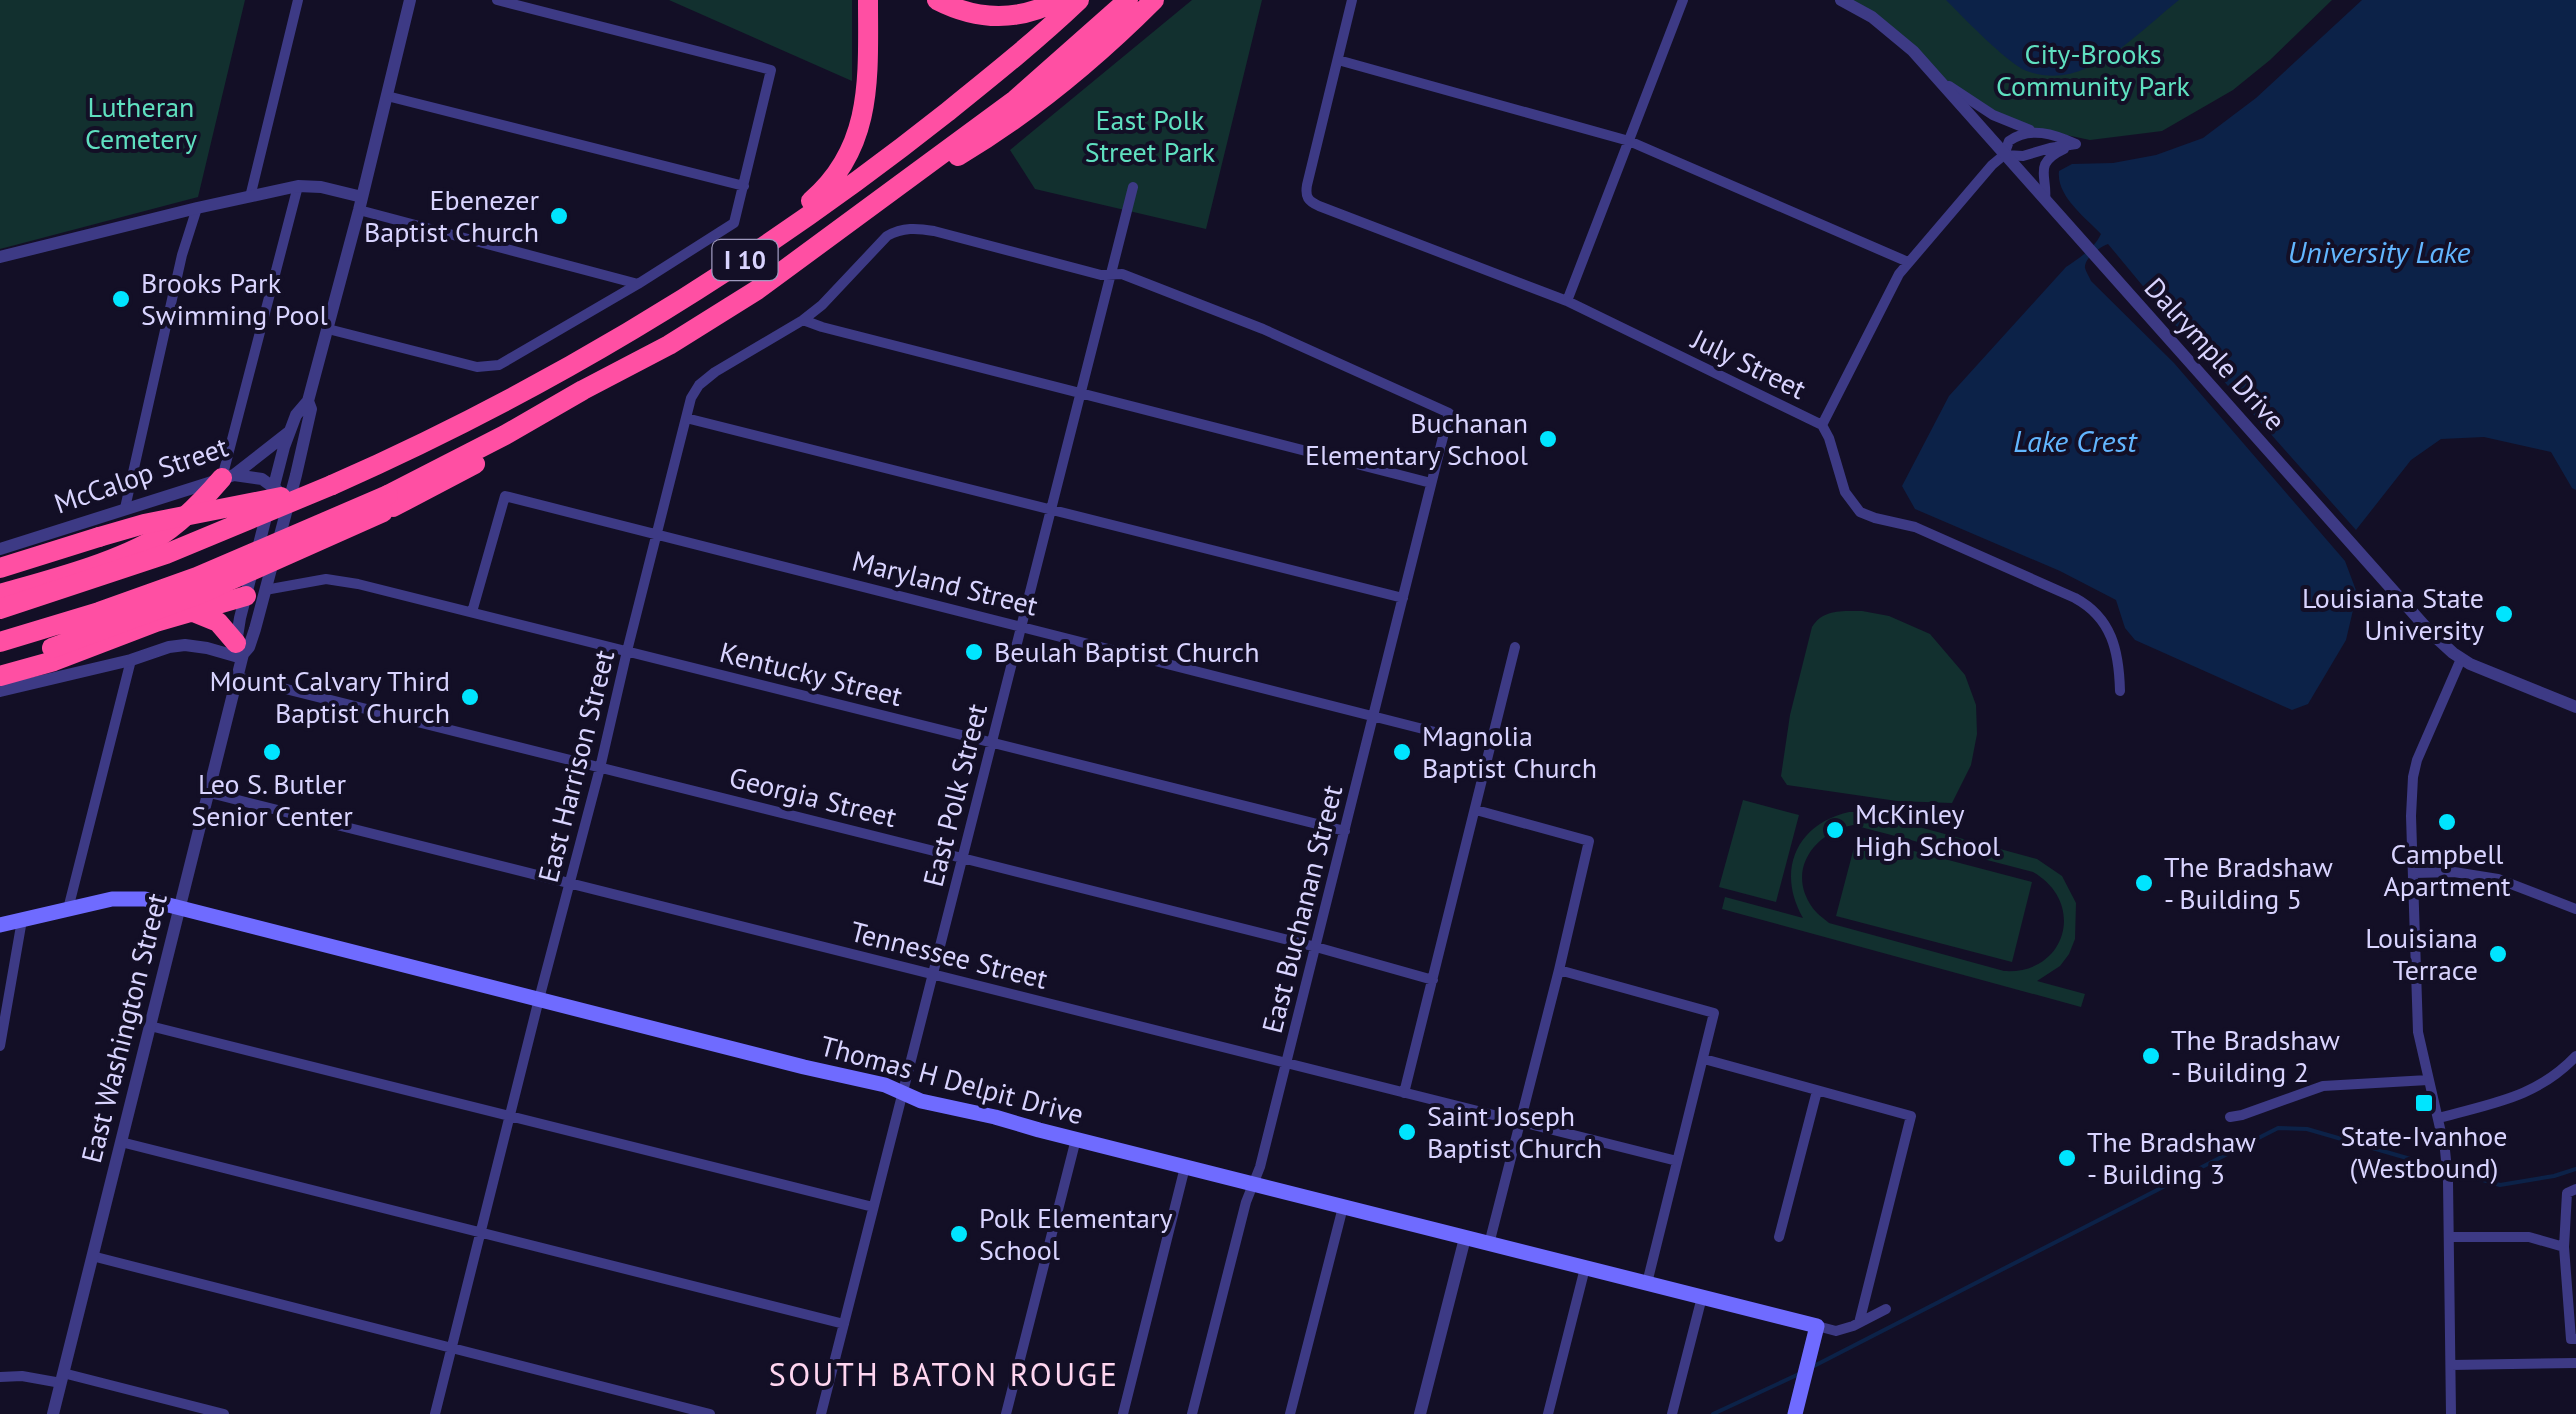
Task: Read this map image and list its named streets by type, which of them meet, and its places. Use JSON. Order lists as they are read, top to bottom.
{
  "streets": {
    "highway": ["I 10"],
    "main road": ["Thomas H Delpit Drive"],
    "street": [
      "Dalrymple Drive",
      "July Street",
      "McCalop Street",
      "Maryland Street",
      "Kentucky Street",
      "East Harrison Street",
      "East Polk Street",
      "Georgia Street",
      "East Buchanan Street",
      "Tennessee Street",
      "East Washington Street"
    ]
  },
  "crossings": [
    ["Maryland Street", "Kentucky Street"],
    ["Maryland Street", "East Harrison Street"],
    ["Maryland Street", "East Polk Street"],
    ["Maryland Street", "East Buchanan Street"],
    ["Kentucky Street", "East Harrison Street"],
    ["Kentucky Street", "East Polk Street"],
    ["Kentucky Street", "East Buchanan Street"],
    ["East Harrison Street", "East Polk Street"],
    ["East Harrison Street", "Georgia Street"],
    ["East Harrison Street", "East Buchanan Street"],
    ["East Harrison Street", "Tennessee Street"],
    ["East Harrison Street", "Thomas H Delpit Drive"],
    ["East Polk Street", "Georgia Street"],
    ["East Polk Street", "East Buchanan Street"],
    ["East Polk Street", "Tennessee Street"],
    ["East Polk Street", "Thomas H Delpit Drive"],
    ["Georgia Street", "East Buchanan Street"],
    ["Georgia Street", "East Washington Street"],
    ["East Buchanan Street", "Tennessee Street"],
    ["East Buchanan Street", "Thomas H Delpit Drive"],
    ["Tennessee Street", "East Washington Street"],
    ["East Washington Street", "Thomas H Delpit Drive"]
  ],
  "districts": ["SOUTH BATON ROUGE"],
  "water": ["University Lake", "Lake Crest"],
  "parks": ["City-Brooks Community Park", "Lutheran Cemetery", "East Polk Street Park"],
  "places": {
    "other": [
      "Ebenezer Baptist Church",
      "Brooks Park Swimming Pool",
      "Buchanan Elementary School",
      "Louisiana State University",
      "Beulah Baptist Church",
      "Mount Calvary Third Baptist Church",
      "Leo S. Butler Senior Center",
      "Magnolia Baptist Church",
      "Campbell Apartment",
      "McKinley High School",
      "The Bradshaw - Building 5",
      "Louisiana Terrace",
      "The Bradshaw - Building 2",
      "Saint Joseph Baptist Church",
      "The Bradshaw - Building 3",
      "Polk Elementary School"
    ],
    "transit": ["State-Ivanhoe (Westbound)"]
  }
}
